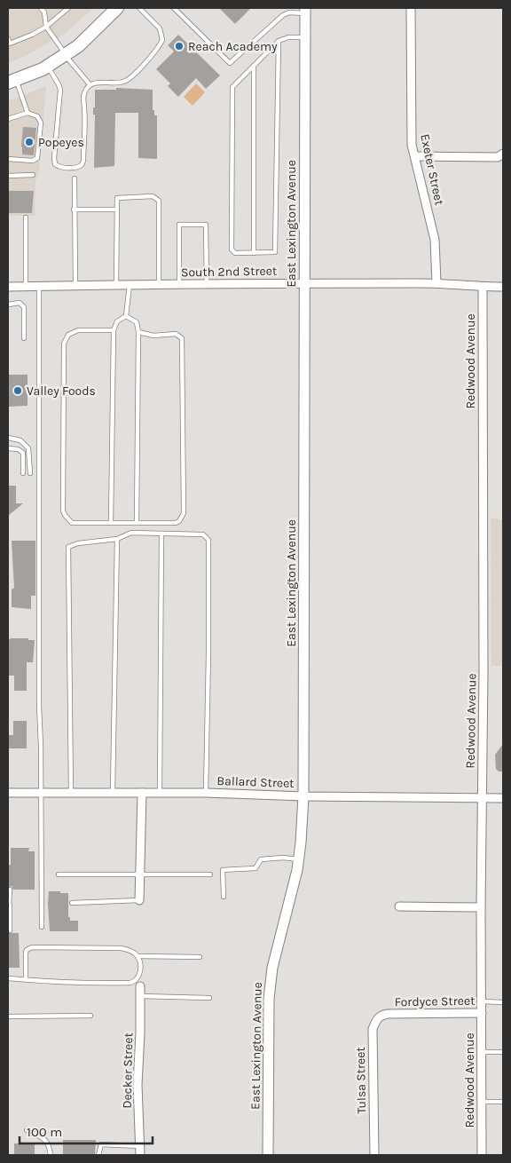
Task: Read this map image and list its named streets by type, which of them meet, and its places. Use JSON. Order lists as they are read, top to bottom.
{
  "streets": {
    "street": [
      "Exeter Street",
      "East Lexington Avenue",
      "South 2nd Street",
      "Redwood Avenue",
      "Ballard Street",
      "Fordyce Street",
      "Decker Street",
      "Tulsa Street"
    ]
  },
  "crossings": [
    ["Exeter Street", "South 2nd Street"],
    ["East Lexington Avenue", "South 2nd Street"],
    ["East Lexington Avenue", "Ballard Street"],
    ["South 2nd Street", "Redwood Avenue"],
    ["Redwood Avenue", "Ballard Street"],
    ["Redwood Avenue", "Fordyce Street"],
    ["Fordyce Street", "Tulsa Street"]
  ],
  "places": ["Reach Academy", "Popeyes", "Valley Foods"],
  "scale_bar": "100 m"
}
